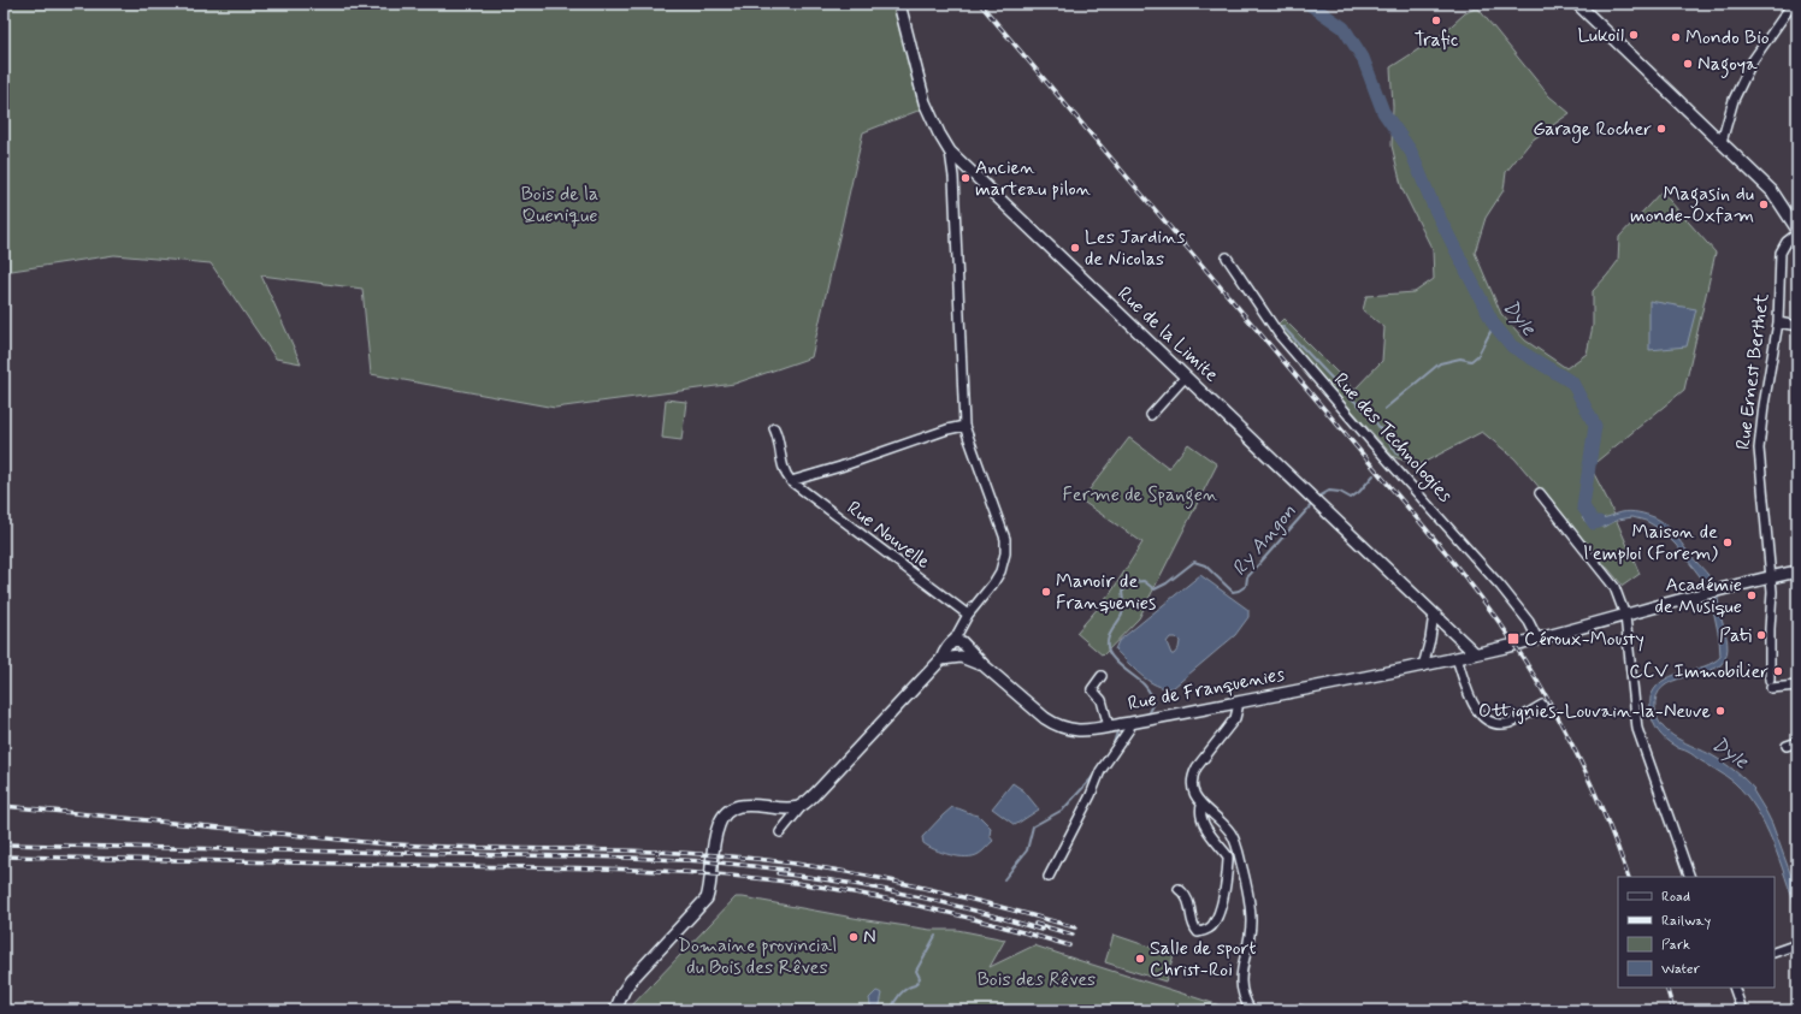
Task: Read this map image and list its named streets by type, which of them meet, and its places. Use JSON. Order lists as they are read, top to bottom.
{
  "streets": {
    "street": [
      "Rue de la Limite",
      "Rue Ernest Berthet",
      "Rue des Technologies",
      "Rue Nouvelle",
      "Rue de Franquenies"
    ]
  },
  "crossings": [
    ["Rue de la Limite", "Rue de Franquenies"],
    ["Rue Ernest Berthet", "Rue de Franquenies"],
    ["Rue des Technologies", "Rue de Franquenies"]
  ],
  "water": ["Dyle", "Ry Angon"],
  "parks": [
    "Bois de la Quenique",
    "Ferme de Spangen",
    "Domaine provincial du Bois des Rêves",
    "Bois des Rêves"
  ],
  "places": {
    "other": [
      "Trafic",
      "Lukoil",
      "Mondo Bio",
      "Nagoya",
      "Garage Rocher",
      "Ancien marteau pilon",
      "Magasin du monde-Oxfam",
      "Les Jardins de Nicolas",
      "Maison de l'emploi (Forem)",
      "Manoir de Franquenies",
      "Académie de Musique",
      "Pati",
      "CCV Immobilier",
      "Ottignies-Louvain-la-Neuve",
      "N",
      "Salle de sport Christ-Roi"
    ],
    "transit": ["Céroux-Mousty"]
  },
  "legend": [
    "Road",
    "Railway",
    "Park",
    "Water"
  ]
}
